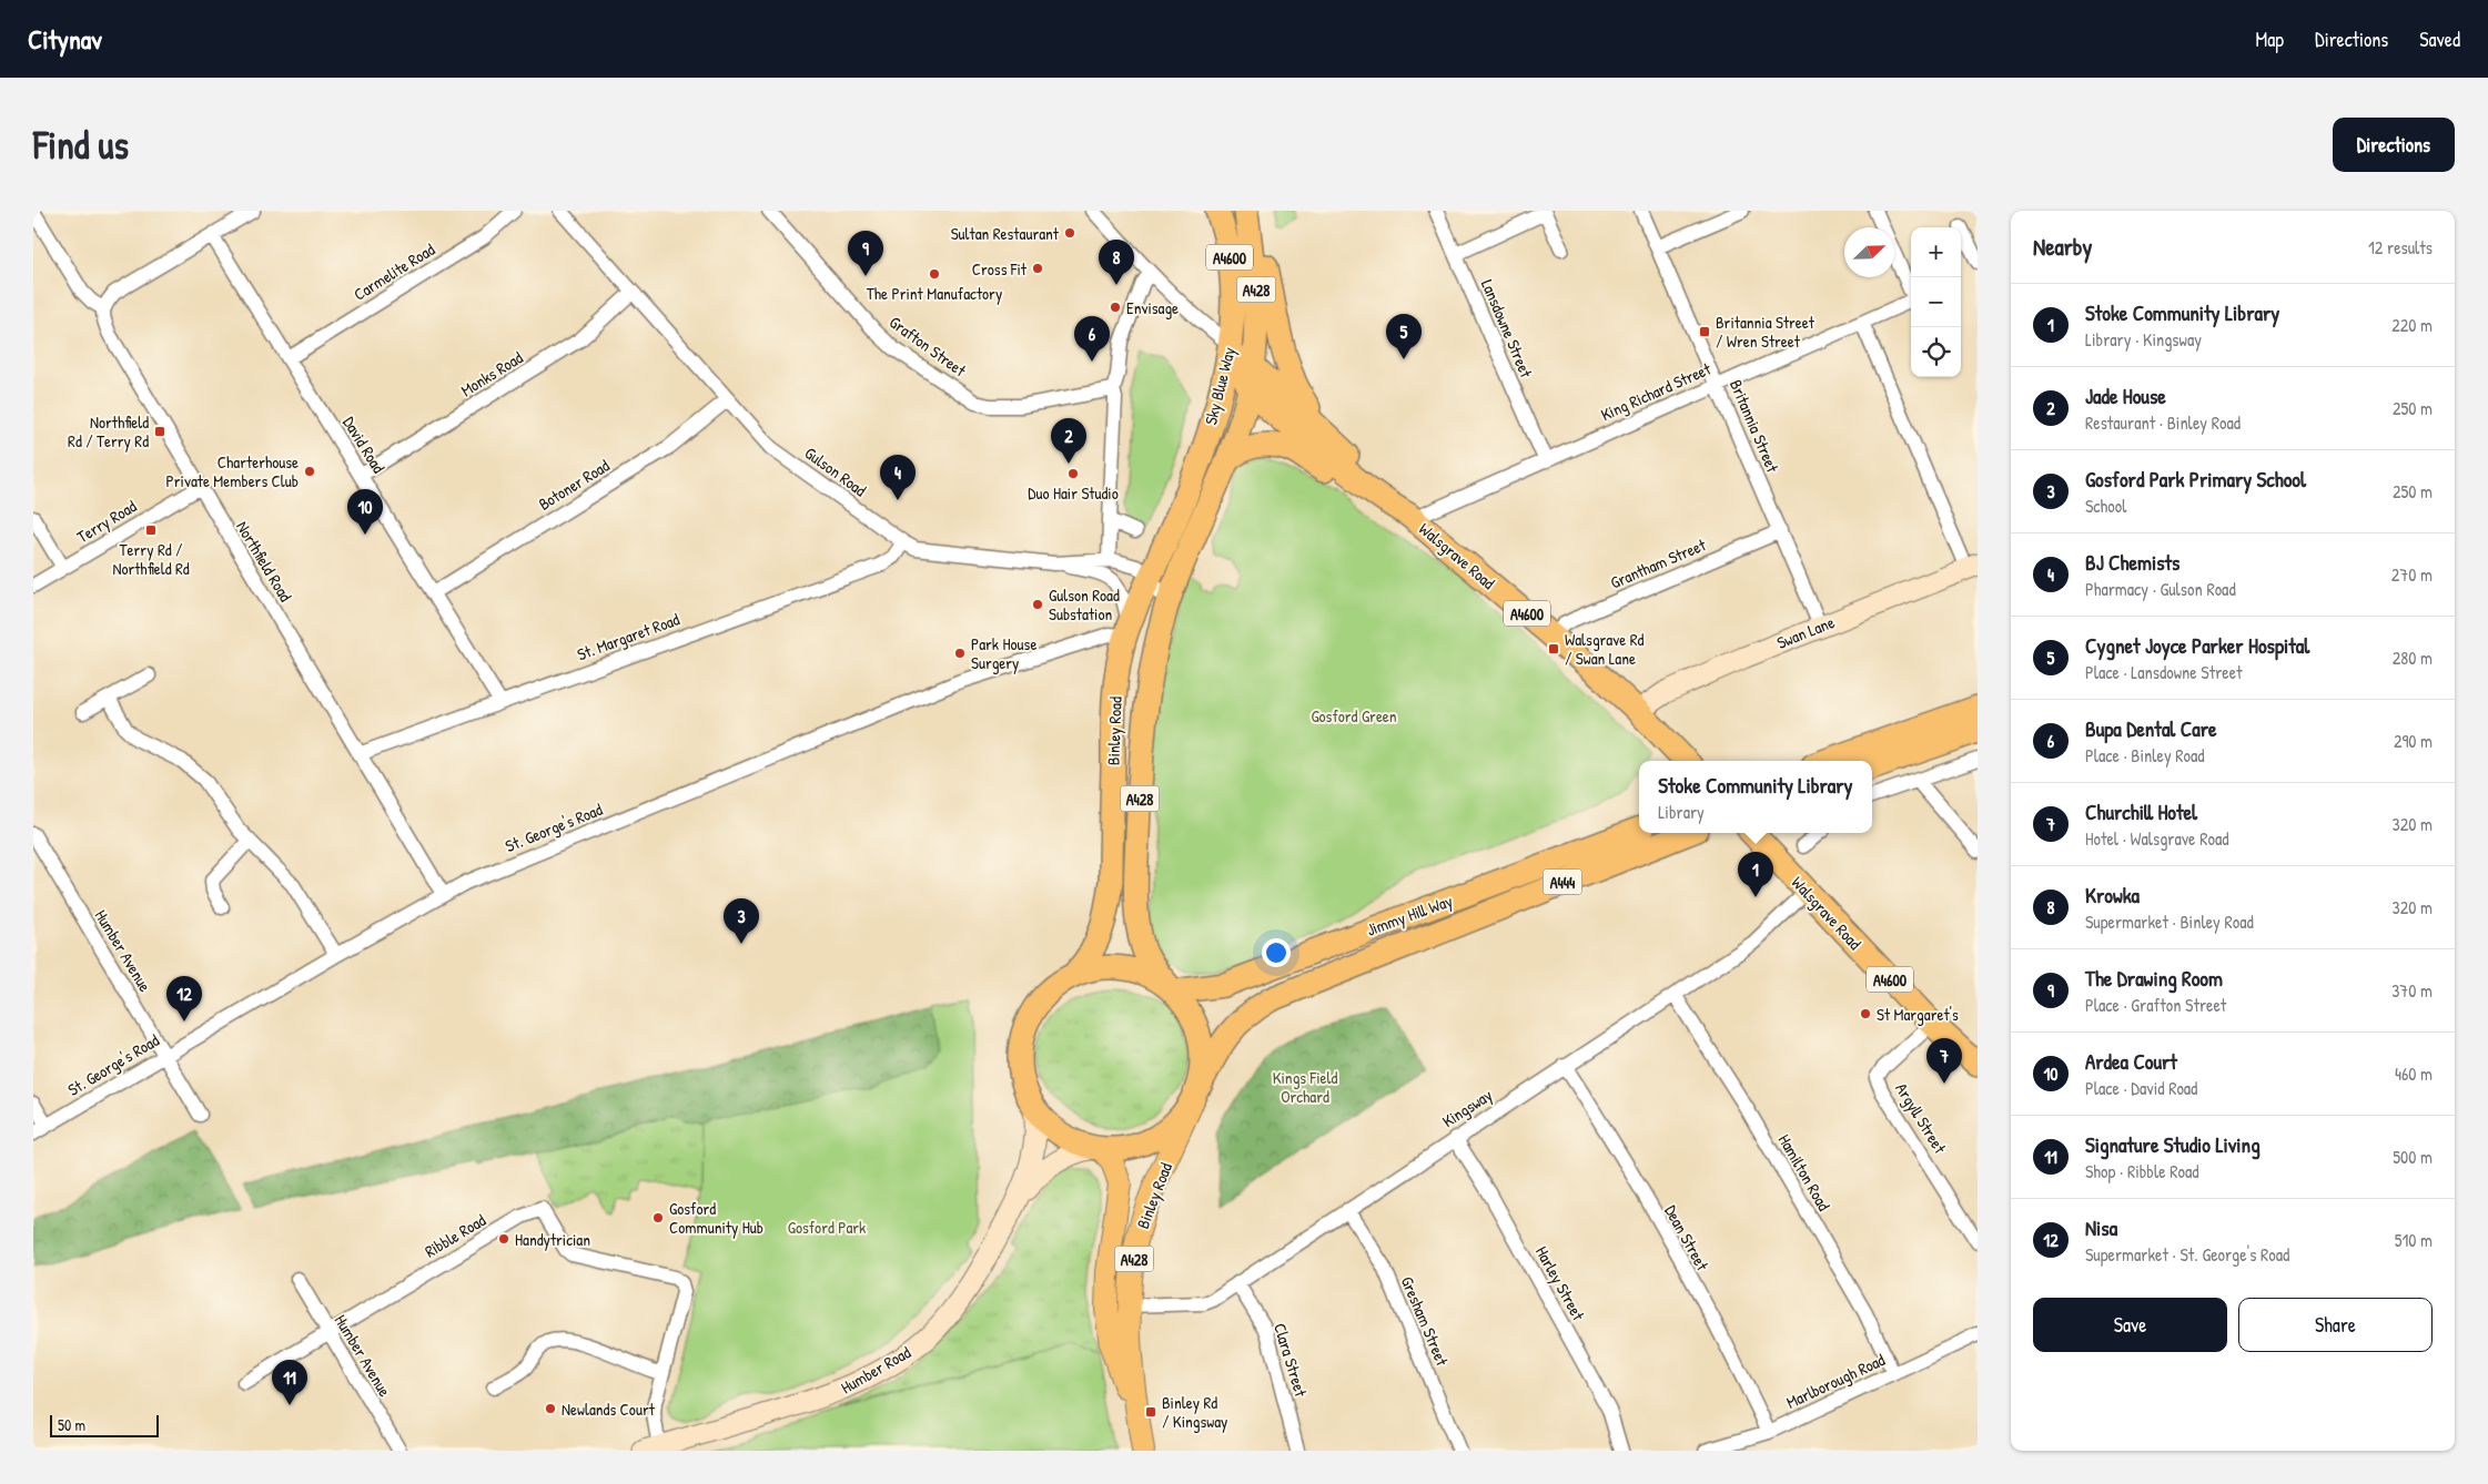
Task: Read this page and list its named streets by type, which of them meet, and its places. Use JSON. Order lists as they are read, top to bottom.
{
  "streets": {
    "highway": [
      "A4600",
      "A428",
      "Sky Blue Way",
      "Walsgrave Road",
      "Binley Road",
      "A444",
      "Jimmy Hill Way"
    ],
    "main road": ["Swan Lane", "Humber Road"],
    "street": [
      "Carmelite Road",
      "Lansdowne Street",
      "Grafton Street",
      "Monks Road",
      "King Richard Street",
      "Britannia Street",
      "David Road",
      "Gulson Road",
      "Botoner Road",
      "Terry Road",
      "Northfield Road",
      "Grantham Street",
      "St. Margaret Road",
      "St. George's Road",
      "Humber Avenue",
      "Kingsway",
      "Argyll Street",
      "Hamilton Road",
      "Ribble Road",
      "Dean Street",
      "Harley Street",
      "Gresham Street",
      "Clara Street",
      "Marlborough Road"
    ]
  },
  "crossings": [
    ["A4600", "A428"],
    ["A4600", "Sky Blue Way"],
    ["A4600", "King Richard Street"],
    ["A4600", "Walsgrave Road"],
    ["Carmelite Road", "David Road"],
    ["A428", "Sky Blue Way"],
    ["A428", "Walsgrave Road"],
    ["Lansdowne Street", "King Richard Street"],
    ["Monks Road", "David Road"],
    ["Monks Road", "Gulson Road"],
    ["Sky Blue Way", "Gulson Road"],
    ["Sky Blue Way", "Walsgrave Road"],
    ["Sky Blue Way", "Binley Road"],
    ["King Richard Street", "Britannia Street"],
    ["King Richard Street", "Walsgrave Road"],
    ["Britannia Street", "Grantham Street"],
    ["Britannia Street", "Swan Lane"],
    ["David Road", "Botoner Road"],
    ["David Road", "St. Margaret Road"],
    ["Gulson Road", "Botoner Road"],
    ["Gulson Road", "St. Margaret Road"],
    ["Gulson Road", "Binley Road"],
    ["Terry Road", "Northfield Road"],
    ["Walsgrave Road", "Grantham Street"],
    ["Walsgrave Road", "Swan Lane"],
    ["Walsgrave Road", "Kingsway"],
    ["Walsgrave Road", "Argyll Street"],
    ["Northfield Road", "St. Margaret Road"],
    ["Northfield Road", "St. George's Road"],
    ["Binley Road", "St. George's Road"],
    ["Binley Road", "Jimmy Hill Way"],
    ["Binley Road", "Kingsway"],
    ["Binley Road", "Humber Road"],
    ["St. George's Road", "Humber Avenue"],
    ["Jimmy Hill Way", "Humber Road"],
    ["Humber Avenue", "Ribble Road"],
    ["Kingsway", "Hamilton Road"],
    ["Kingsway", "Dean Street"],
    ["Kingsway", "Harley Street"],
    ["Kingsway", "Gresham Street"],
    ["Kingsway", "Clara Street"],
    ["Hamilton Road", "Marlborough Road"],
    ["Ribble Road", "Humber Road"],
    ["Dean Street", "Marlborough Road"]
  ],
  "parks": ["Gosford Green", "Kings Field Orchard", "Gosford Park"],
  "places": {
    "other": [
      "Sultan Restaurant",
      "Cross Fit",
      "The Print Manufactory",
      "Envisage",
      "Charterhouse Private Members Club",
      "Duo Hair Studio",
      "Gulson Road Substation",
      "Park House Surgery",
      "St Margaret's",
      "Gosford Community Hub",
      "Handytrician",
      "Newlands Court"
    ],
    "transit": [
      "Britannia Street / Wren Street",
      "Northfield Rd / Terry Rd",
      "Terry Rd / Northfield Rd",
      "Walsgrave Rd / Swan Lane",
      "Binley Rd / Kingsway"
    ]
  },
  "scale_bar": "50 m",
  "north": "top right",
  "page": {
    "header": "Citynav",
    "nav": ["Map", "Directions", "Saved"],
    "buttons": [
      "Directions",
      ["Save", "Share"]
    ],
    "title": "Find us",
    "heading": ["Nearby", "12 results"],
    "map_buttons": ["+", "−"],
    "pins": [
      "9",
      "8",
      "5",
      "6",
      "2",
      "4",
      "10",
      "1",
      "3",
      "12",
      "7",
      "11"
    ],
    "list": [
      {
        "mark": "1",
        "name": "Stoke Community Library",
        "note": "Library · Kingsway",
        "value": "220 m"
      },
      {
        "mark": "2",
        "name": "Jade House",
        "note": "Restaurant · Binley Road",
        "value": "250 m"
      },
      {
        "mark": "3",
        "name": "Gosford Park Primary School",
        "note": "School",
        "value": "250 m"
      },
      {
        "mark": "4",
        "name": "BJ Chemists",
        "note": "Pharmacy · Gulson Road",
        "value": "270 m"
      },
      {
        "mark": "5",
        "name": "Cygnet Joyce Parker Hospital",
        "note": "Place · Lansdowne Street",
        "value": "280 m"
      },
      {
        "mark": "6",
        "name": "Bupa Dental Care",
        "note": "Place · Binley Road",
        "value": "290 m"
      },
      {
        "mark": "7",
        "name": "Churchill Hotel",
        "note": "Hotel · Walsgrave Road",
        "value": "320 m"
      },
      {
        "mark": "8",
        "name": "Krowka",
        "note": "Supermarket · Binley Road",
        "value": "320 m"
      },
      {
        "mark": "9",
        "name": "The Drawing Room",
        "note": "Place · Grafton Street",
        "value": "370 m"
      },
      {
        "mark": "10",
        "name": "Ardea Court",
        "note": "Place · David Road",
        "value": "460 m"
      },
      {
        "mark": "11",
        "name": "Signature Studio Living",
        "note": "Shop · Ribble Road",
        "value": "500 m"
      },
      {
        "mark": "12",
        "name": "Nisa",
        "note": "Supermarket · St. George's Road",
        "value": "510 m"
      }
    ],
    "popup": ["Stoke Community Library", "Library"],
    "scale": "50 m"
  }
}
